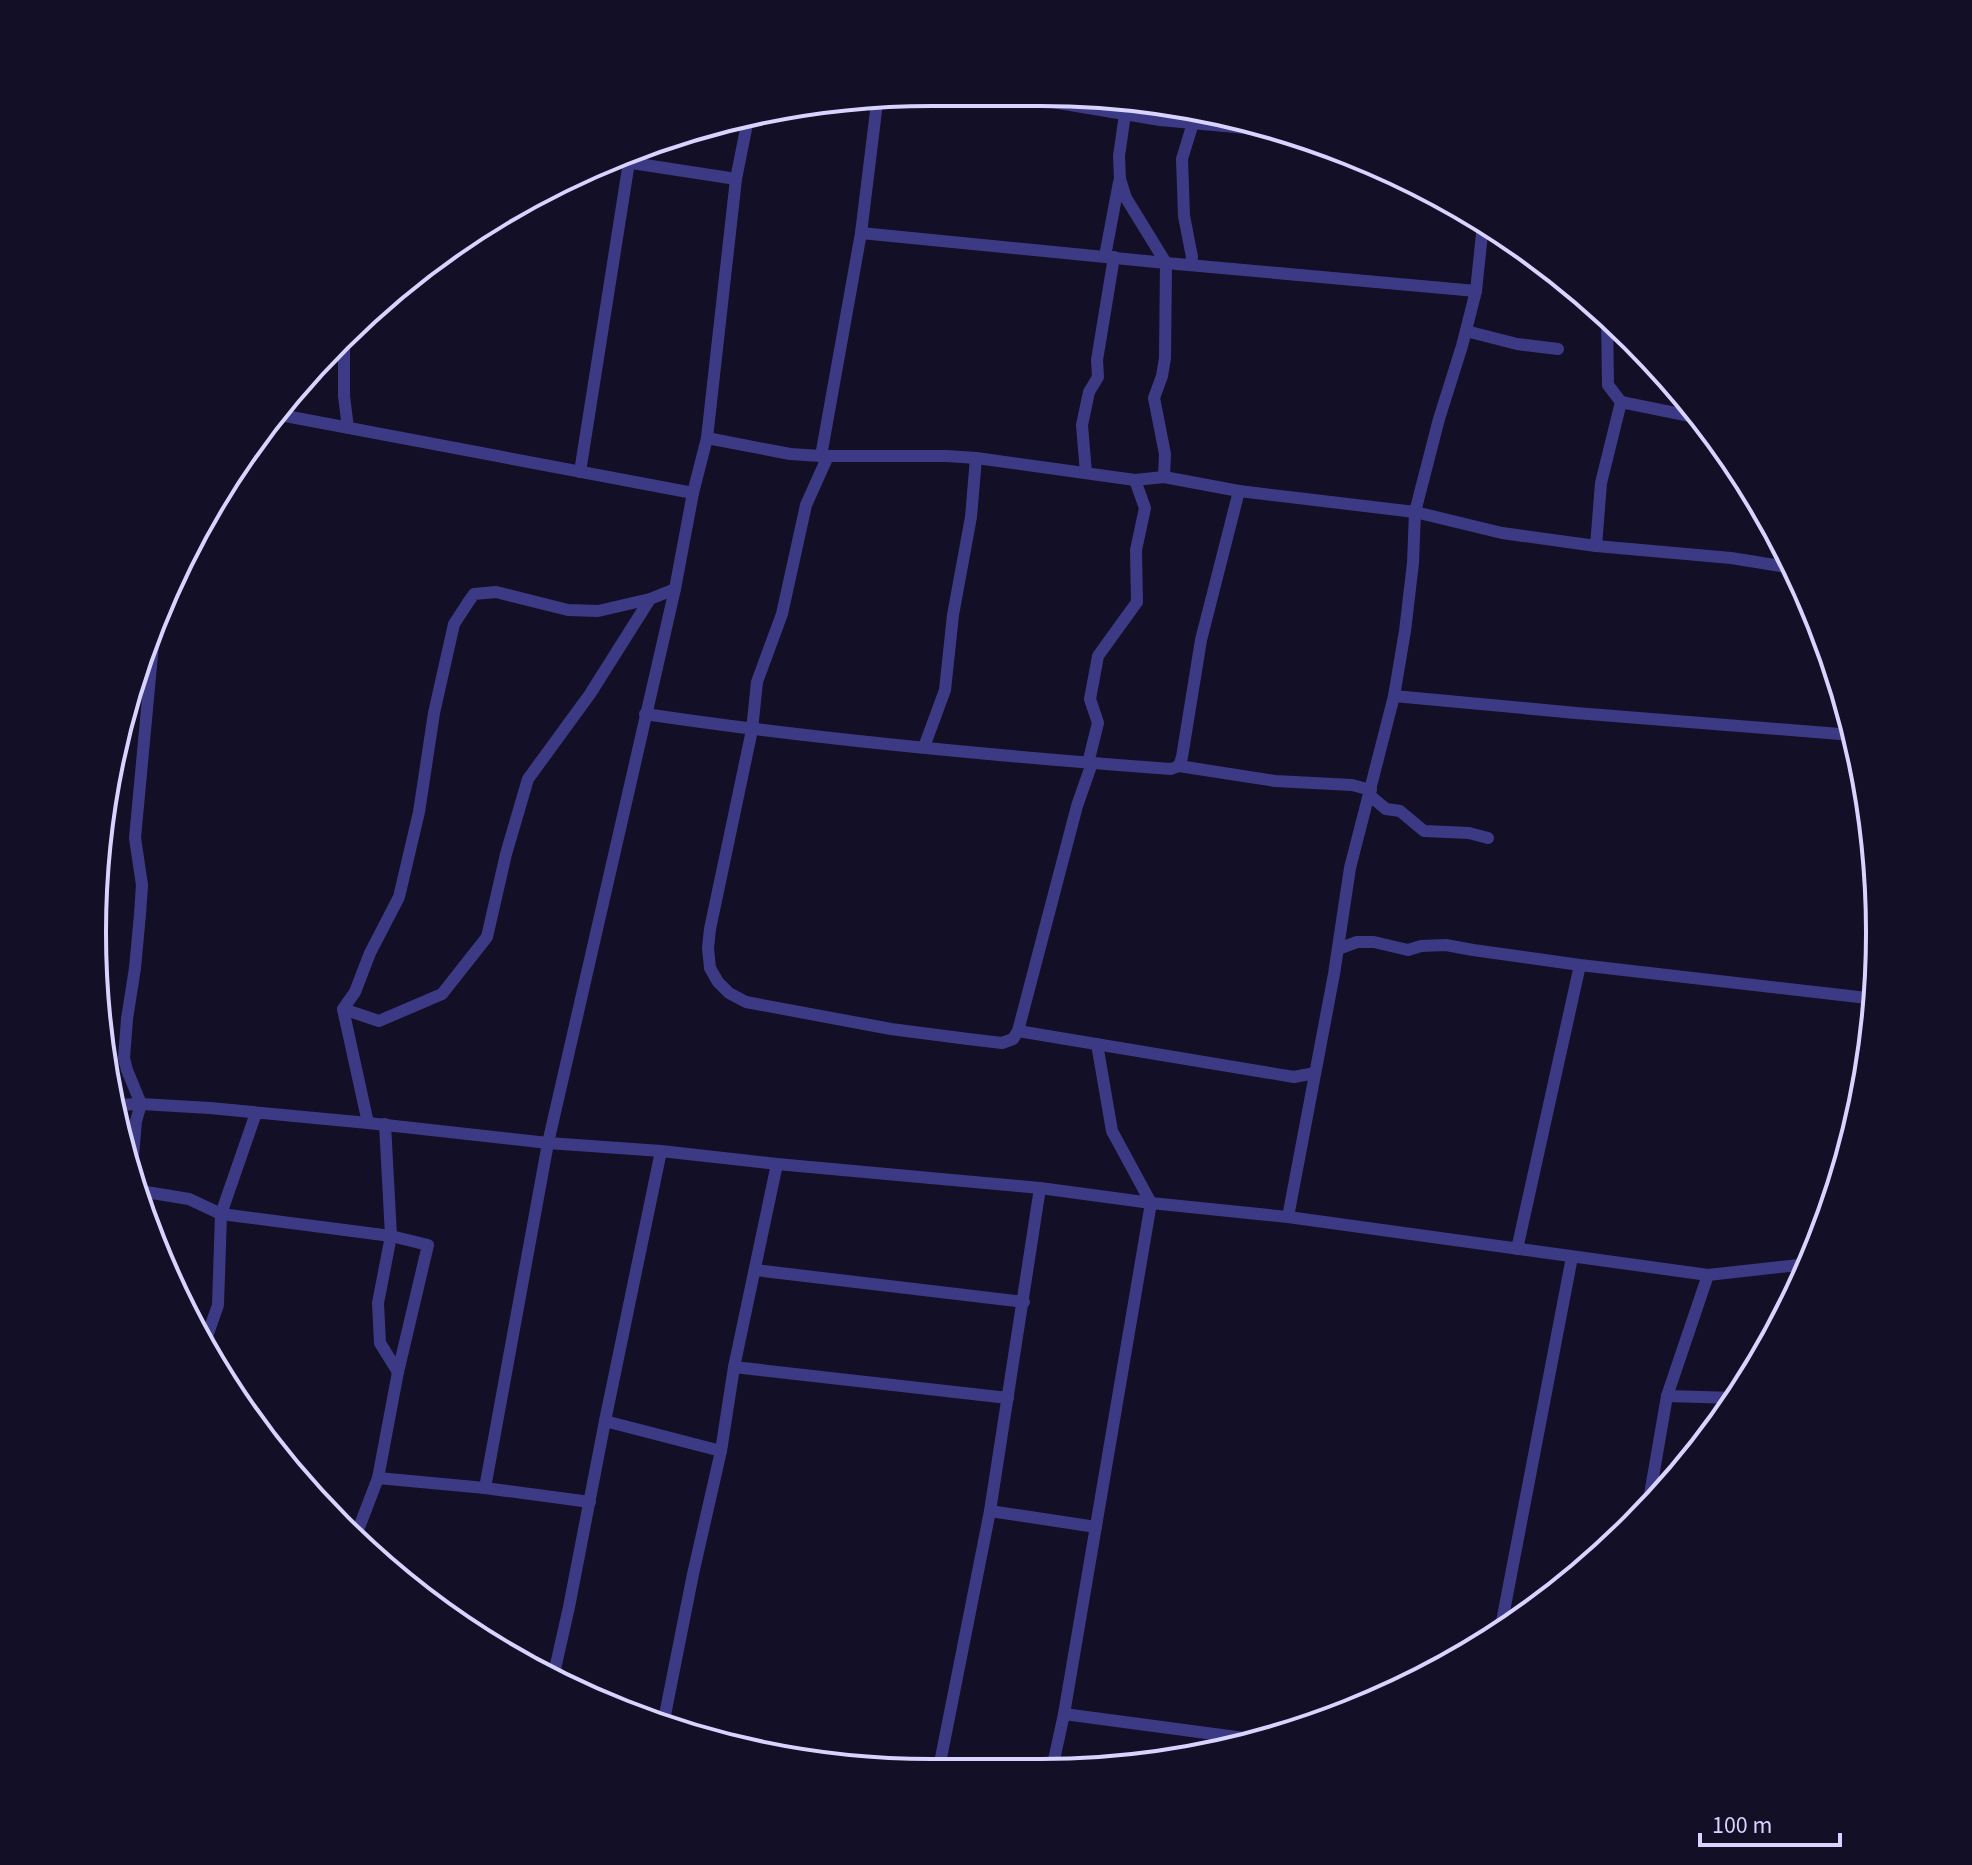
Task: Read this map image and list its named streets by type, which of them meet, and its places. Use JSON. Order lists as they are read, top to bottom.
{
  "scale_bar": "100 m"
}
